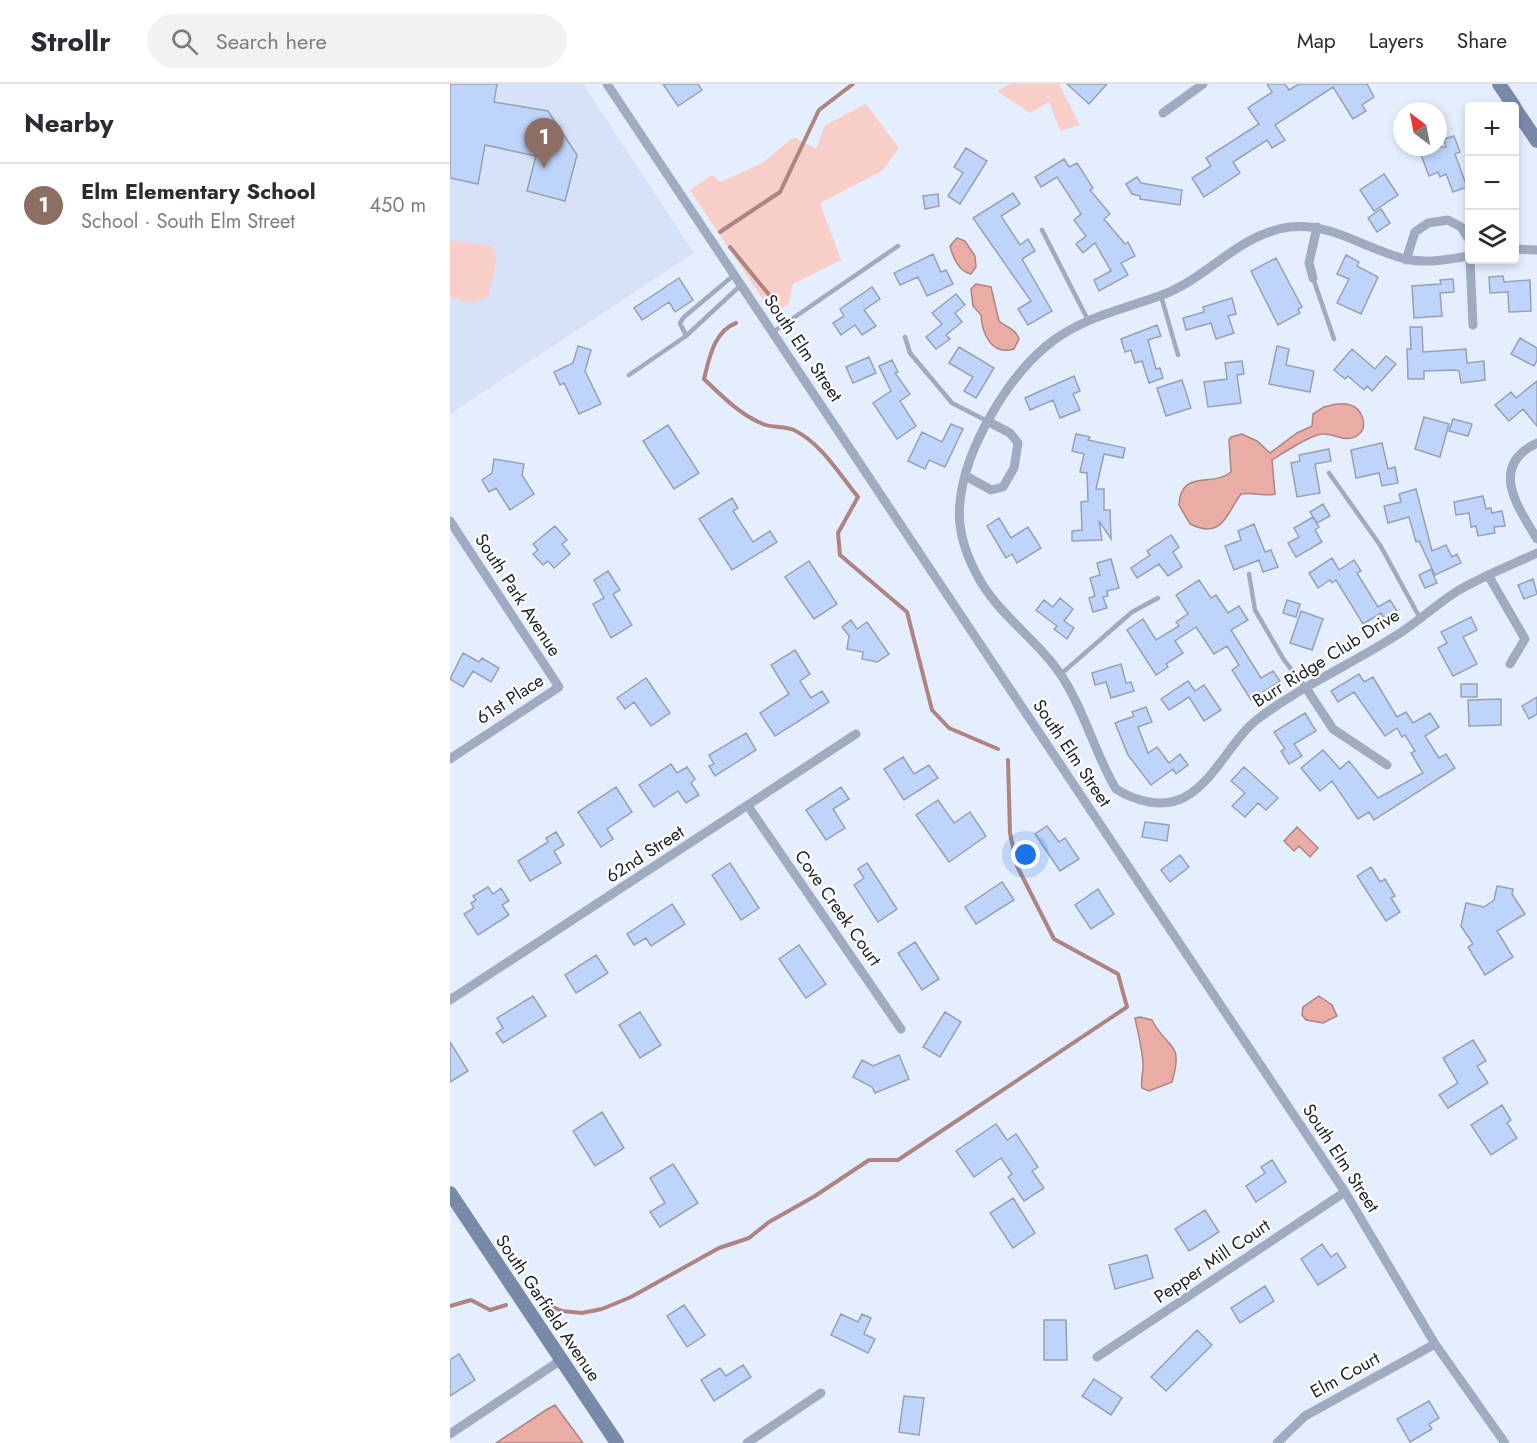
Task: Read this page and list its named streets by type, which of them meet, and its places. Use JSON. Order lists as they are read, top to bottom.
{
  "streets": {
    "street": [
      "South Elm Street",
      "South Park Avenue",
      "Burr Ridge Club Drive",
      "61st Place",
      "62nd Street",
      "Cove Creek Court",
      "Pepper Mill Court",
      "South Garfield Avenue",
      "Elm Court"
    ]
  },
  "crossings": [
    ["South Elm Street", "Pepper Mill Court"],
    ["South Elm Street", "Elm Court"],
    ["South Park Avenue", "61st Place"],
    ["62nd Street", "Cove Creek Court"]
  ],
  "north": "top left",
  "page": {
    "header": "Strollr",
    "search": "Search here",
    "nav": ["Map", "Layers", "Share"],
    "heading": "Nearby",
    "map_buttons": ["+", "−"],
    "pins": "1",
    "list": [
      {
        "mark": "1",
        "name": "Elm Elementary School",
        "note": "School · South Elm Street",
        "value": "450 m"
      }
    ]
  }
}
